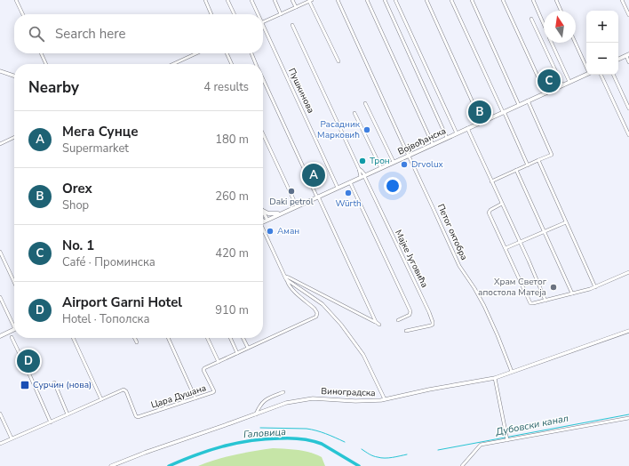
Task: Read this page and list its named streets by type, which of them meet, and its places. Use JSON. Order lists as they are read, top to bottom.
{
  "streets": {
    "main road": ["Војвођанска"],
    "street": [
      "Пушкинова",
      "Петог октобра",
      "Мајке Југовића",
      "Виноградска",
      "Цара Душана"
    ]
  },
  "crossings": [
    ["Пушкинова", "Војвођанска"],
    ["Војвођанска", "Петог октобра"],
    ["Војвођанска", "Мајке Југовића"],
    ["Петог октобра", "Виноградска"]
  ],
  "water": ["Дубовски канал", "Галовица"],
  "places": {
    "other": [
      "Расадник Марковић",
      "Трон",
      "Drvolux",
      "Daki petrol",
      "Würth",
      "Аман",
      "Храм Светог апостола Матеја"
    ],
    "transit": ["Сурчин (нова)"]
  },
  "north": "top",
  "page": {
    "map_buttons": ["+", "−"],
    "search": "Search here",
    "heading": ["Nearby", "4 results"],
    "pins": [
      "C",
      "B",
      "A",
      "D"
    ],
    "list": [
      {
        "mark": "A",
        "name": "Мега Сунце",
        "note": "Supermarket",
        "value": "180 m"
      },
      {
        "mark": "B",
        "name": "Orex",
        "note": "Shop",
        "value": "260 m"
      },
      {
        "mark": "C",
        "name": "No. 1",
        "note": "Café · Проминска",
        "value": "420 m"
      },
      {
        "mark": "D",
        "name": "Airport Garni Hotel",
        "note": "Hotel · Тополска",
        "value": "910 m"
      }
    ]
  }
}
